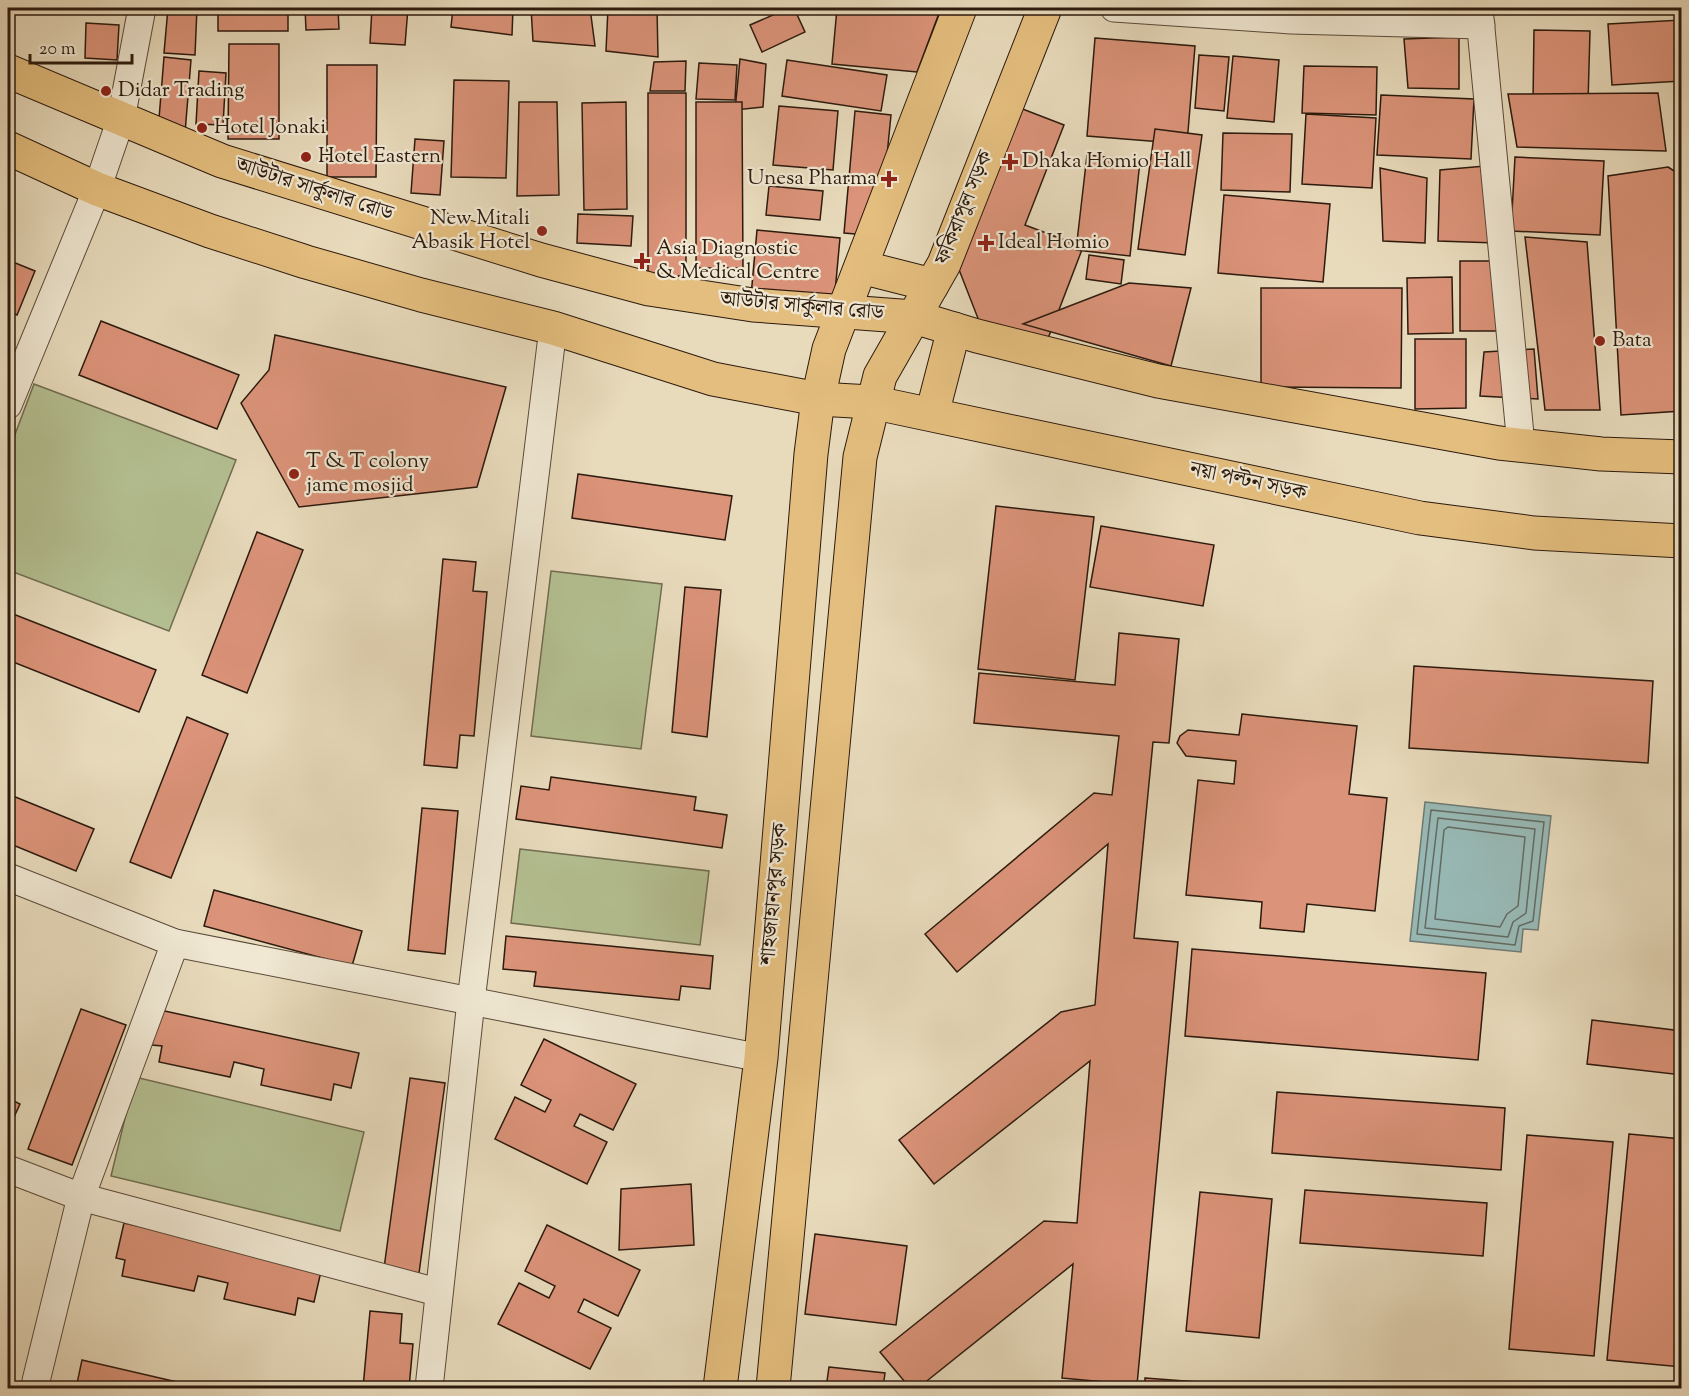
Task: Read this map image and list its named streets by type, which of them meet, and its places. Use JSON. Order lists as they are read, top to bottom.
{
  "streets": {
    "main road": [
      "আউটার সার্কুলার রোড",
      "ফকিরাপুল সড়ক",
      "নয়া পল্টন সড়ক",
      "শাহজাহানপুর সড়ক"
    ]
  },
  "crossings": [
    ["আউটার সার্কুলার রোড", "ফকিরাপুল সড়ক"],
    ["আউটার সার্কুলার রোড", "শাহজাহানপুর সড়ক"],
    ["ফকিরাপুল সড়ক", "নয়া পল্টন সড়ক"],
    ["ফকিরাপুল সড়ক", "শাহজাহানপুর সড়ক"],
    ["নয়া পল্টন সড়ক", "শাহজাহানপুর সড়ক"]
  ],
  "places": {
    "other": [
      "Didar Trading",
      "Hotel Jonaki",
      "Hotel Eastern",
      "New Mitali Abasik Hotel",
      "Bata",
      "T & T colony jame mosjid"
    ],
    "health": [
      "Dhaka Homio Hall",
      "Unesa Pharma",
      "Ideal Homio",
      "Asia Diagnostic & Medical Centre"
    ]
  },
  "scale_bar": "20 m"
}
